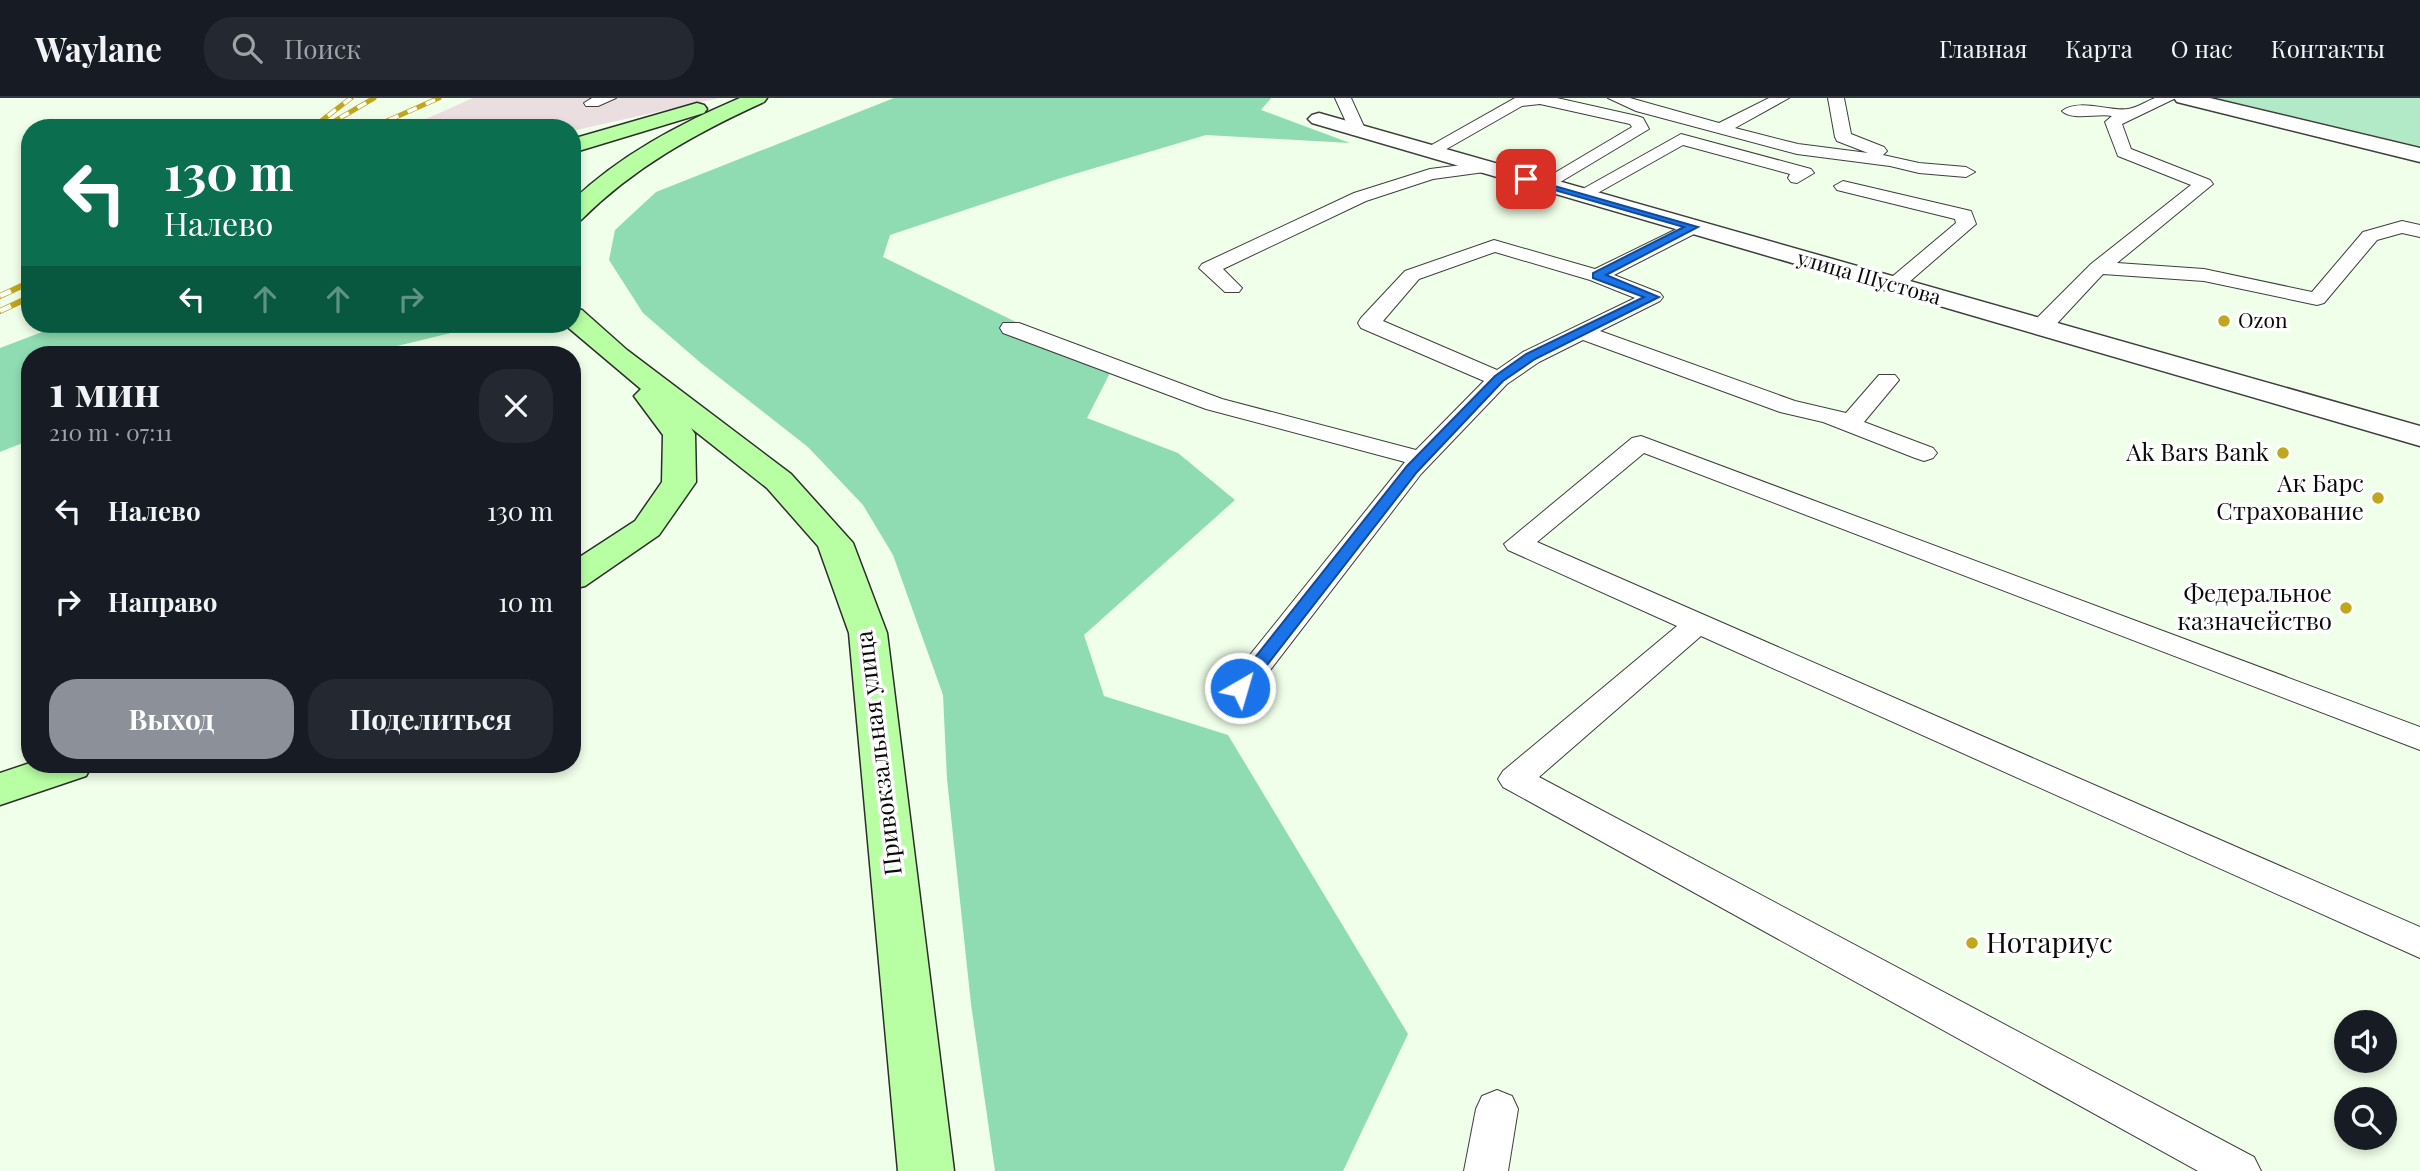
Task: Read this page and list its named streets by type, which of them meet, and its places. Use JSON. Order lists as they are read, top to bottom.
{
  "streets": {
    "main road": ["Привокзальная улица"],
    "street": ["улица Шустова"]
  },
  "places": [
    "Ozon",
    "Ak Bars Bank",
    "Ак Барс Страхование",
    "Федеральное казначейство",
    "Нотариус"
  ],
  "page": {
    "header": "Waylane",
    "search": "Поиск",
    "nav": [
      "Главная",
      "Карта",
      "О нас",
      "Контакты"
    ],
    "turn": ["130 m", "Налево"],
    "heading": ["1 мин", "210 m · 07:11"],
    "list": [
      {
        "name": "Налево",
        "value": "130 m"
      },
      {
        "name": "Направо",
        "value": "10 m"
      }
    ],
    "buttons": ["Выход", "Поделиться"]
  }
}
